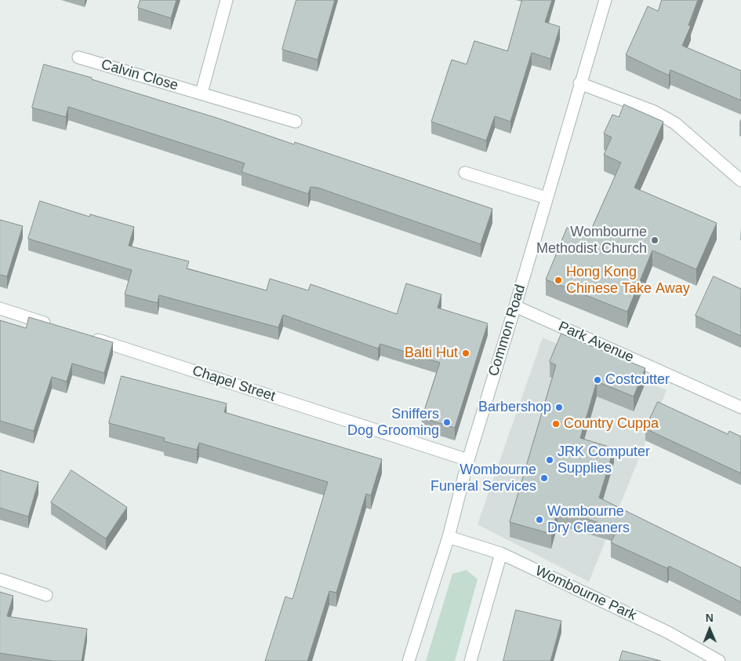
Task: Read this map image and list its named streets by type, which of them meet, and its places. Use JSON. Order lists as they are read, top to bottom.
{
  "streets": {
    "street": [
      "Calvin Close",
      "Common Road",
      "Park Avenue",
      "Chapel Street",
      "Wombourne Park"
    ]
  },
  "crossings": [
    ["Common Road", "Park Avenue"],
    ["Common Road", "Chapel Street"],
    ["Common Road", "Wombourne Park"]
  ],
  "places": [
    "Wombourne Methodist Church",
    "Hong Kong Chinese Take Away",
    "Balti Hut",
    "Costcutter",
    "Barbershop",
    "Sniffers Dog Grooming",
    "Country Cuppa",
    "JRK Computer Supplies",
    "Wombourne Funeral Services",
    "Wombourne Dry Cleaners"
  ],
  "north": "top"
}
